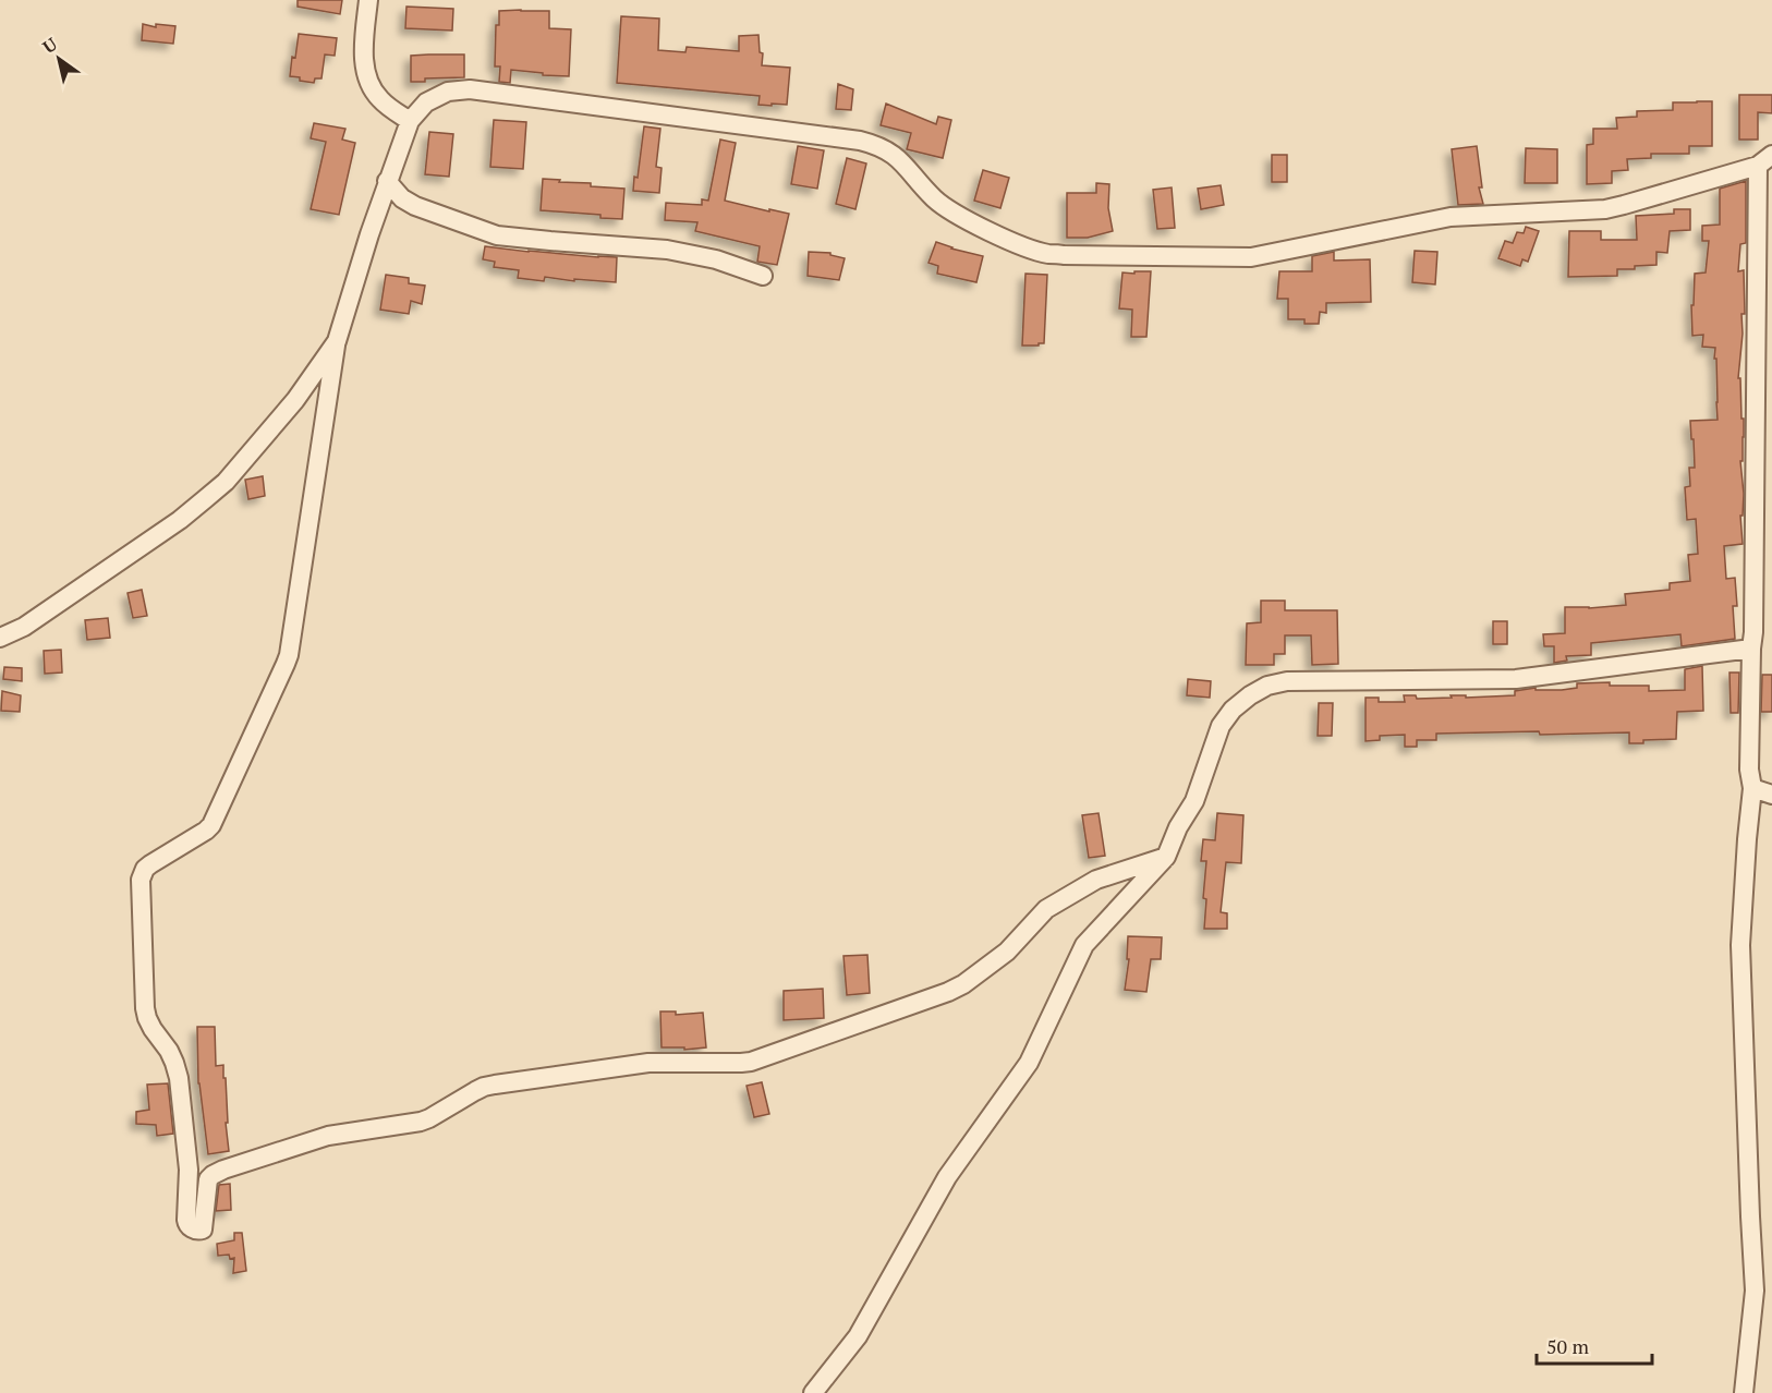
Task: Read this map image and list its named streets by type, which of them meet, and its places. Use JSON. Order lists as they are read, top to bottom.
{
  "scale_bar": "50 m",
  "north": "top left"
}
